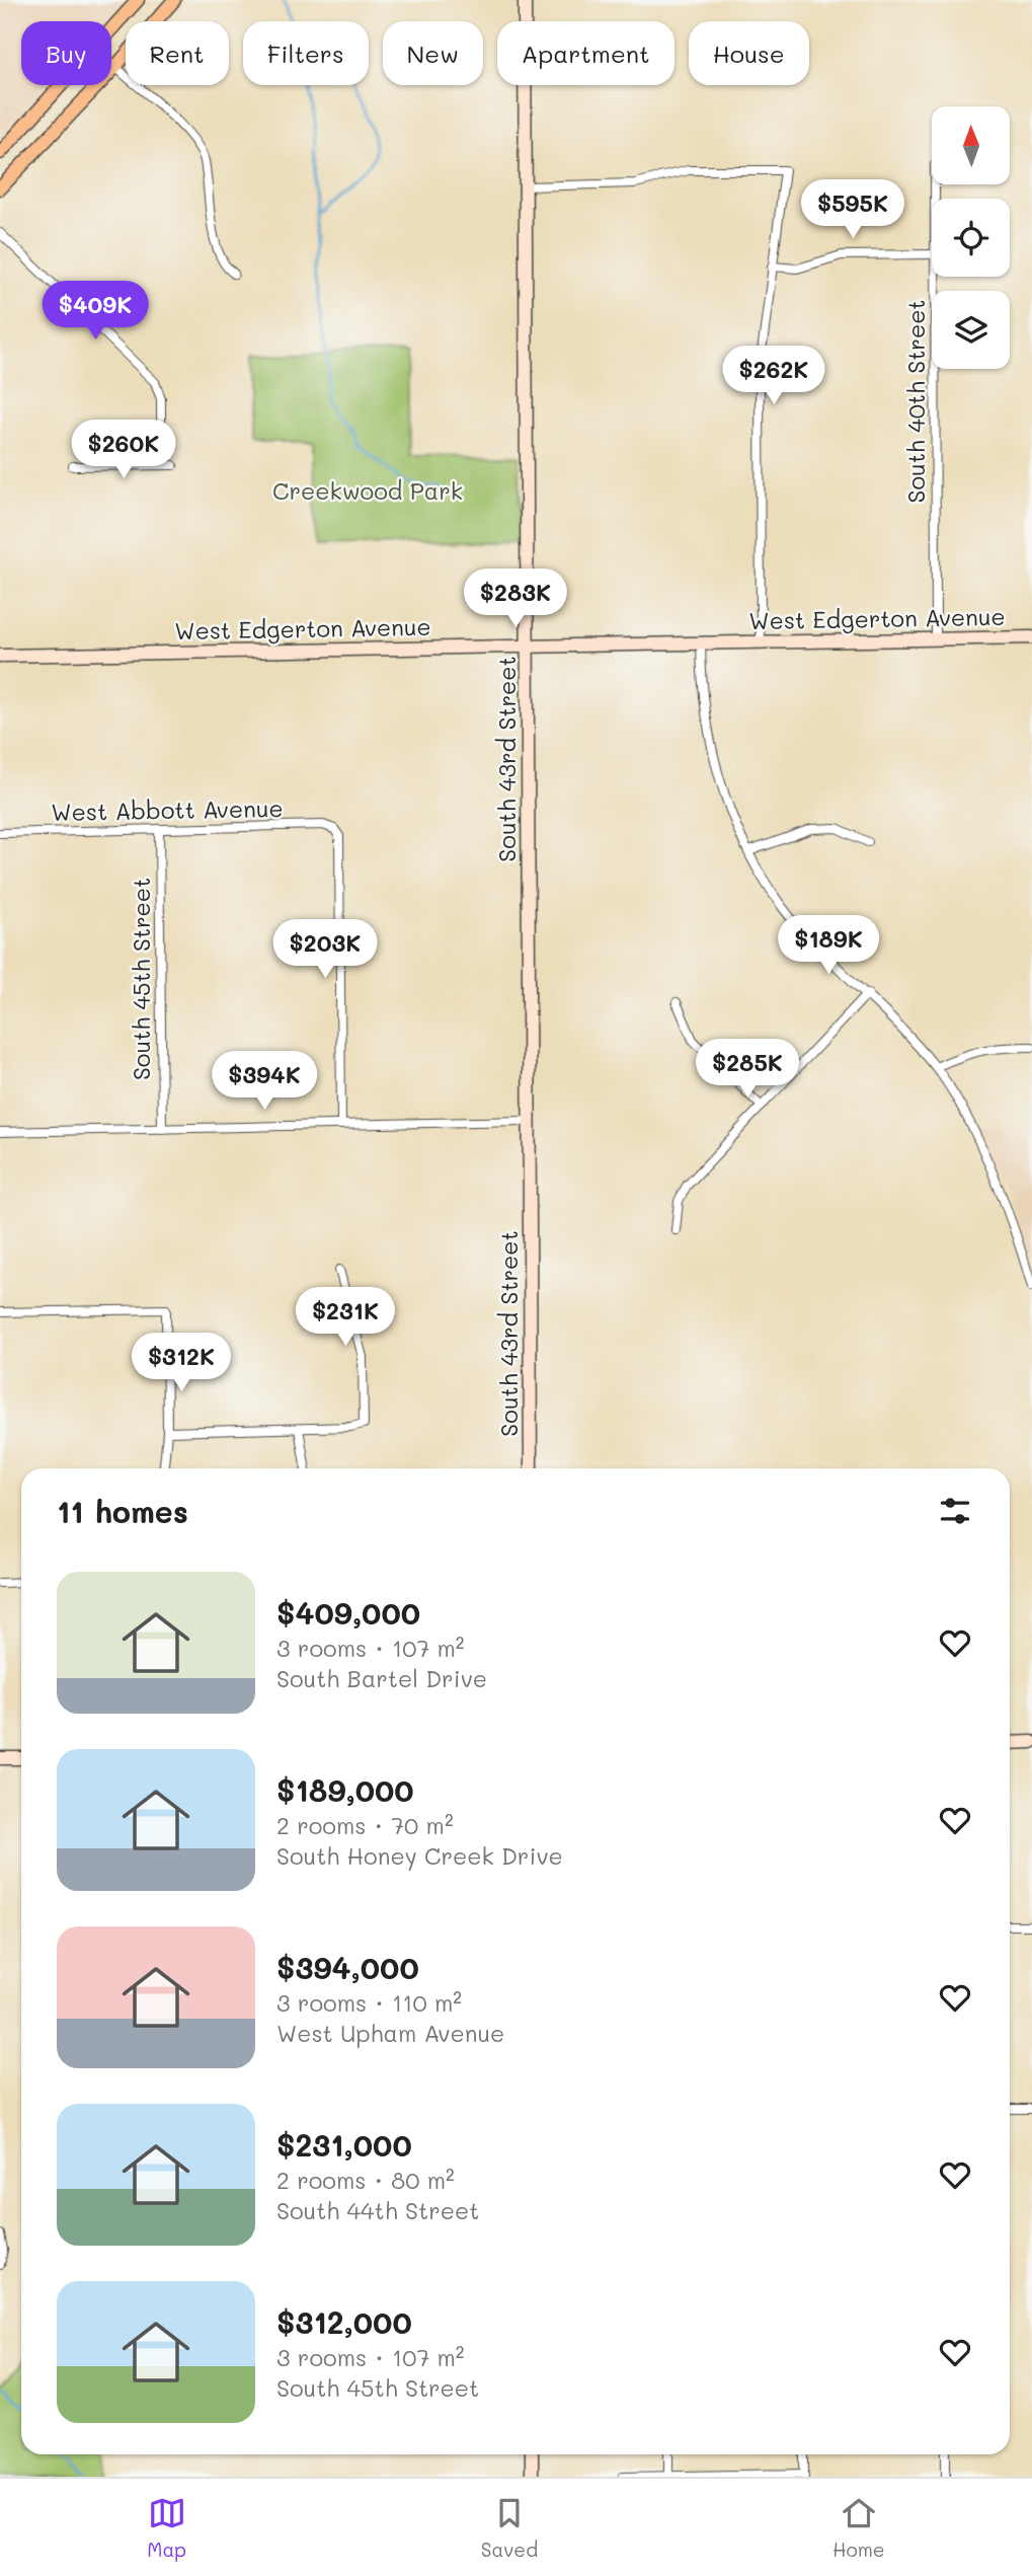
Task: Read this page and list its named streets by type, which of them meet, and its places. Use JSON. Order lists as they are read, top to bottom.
{
  "streets": {
    "street": [
      "South 40th Street",
      "West Edgerton Avenue",
      "South 43rd Street",
      "West Abbott Avenue",
      "South 45th Street"
    ]
  },
  "crossings": [
    ["South 40th Street", "West Edgerton Avenue"],
    ["West Edgerton Avenue", "South 43rd Street"],
    ["West Abbott Avenue", "South 45th Street"]
  ],
  "parks": ["Creekwood Park"],
  "north": "top",
  "page": {
    "chip": [
      "Buy",
      "Rent",
      "Filters",
      "New",
      "Apartment",
      "House"
    ],
    "price": [
      "$595K",
      "$409K",
      "$262K",
      "$260K",
      "$283K",
      "$189K",
      "$203K",
      "$285K",
      "$394K",
      "$231K",
      "$312K"
    ],
    "heading": "11 homes",
    "list": [
      {
        "name": "$409,000",
        "note": "3 rooms · 107 m² · South Bartel Drive"
      },
      {
        "name": "$189,000",
        "note": "2 rooms · 70 m² · South Honey Creek Drive"
      },
      {
        "name": "$394,000",
        "note": "3 rooms · 110 m² · West Upham Avenue"
      },
      {
        "name": "$231,000",
        "note": "2 rooms · 80 m² · South 44th Street"
      },
      {
        "name": "$312,000",
        "note": "3 rooms · 107 m² · South 45th Street"
      }
    ],
    "tabs": ["Map", "Saved", "Home"]
  }
}
